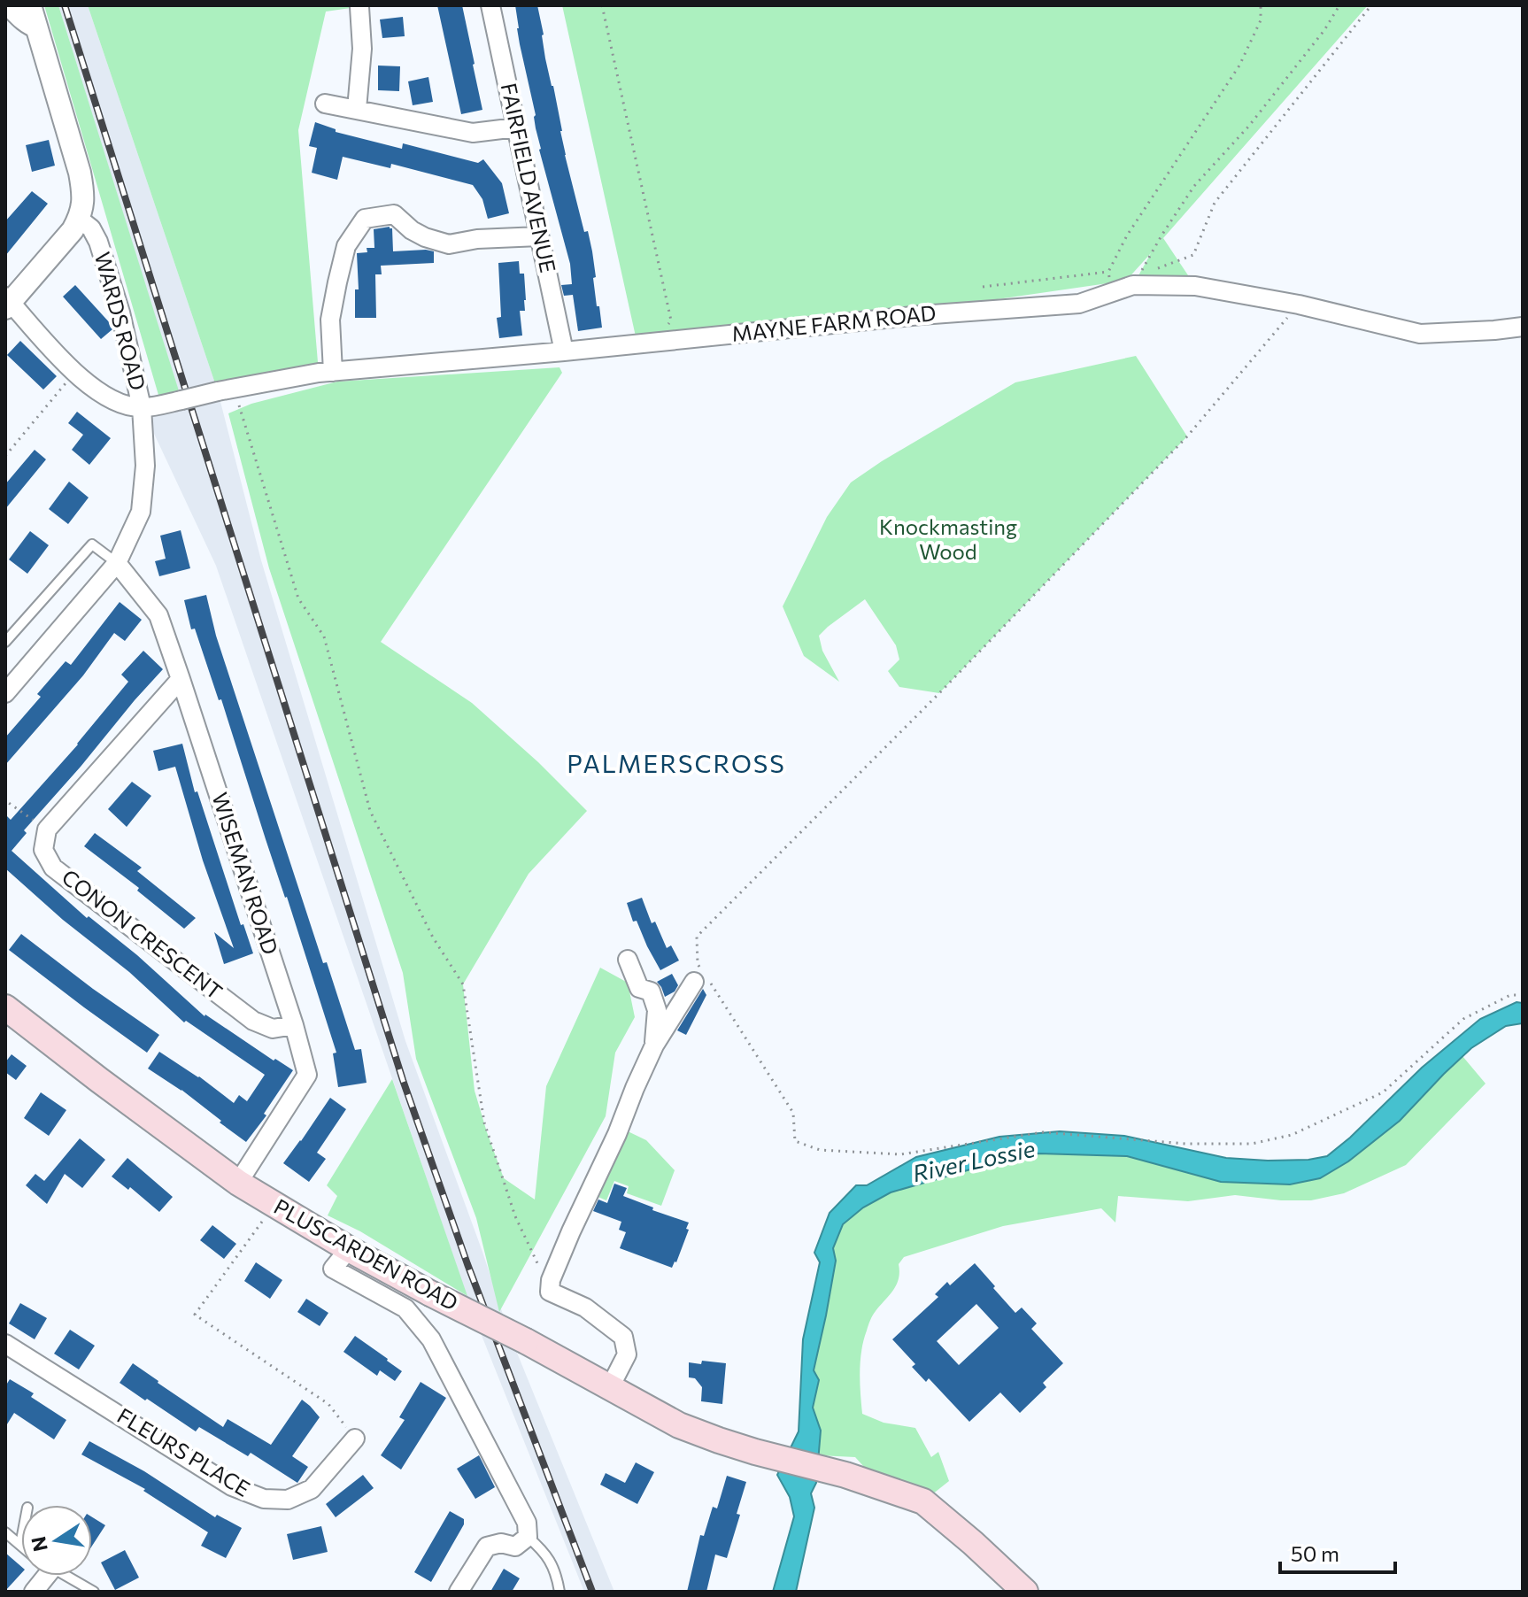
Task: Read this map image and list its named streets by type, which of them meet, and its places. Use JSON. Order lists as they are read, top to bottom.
{
  "streets": {
    "main road": ["PLUSCARDEN ROAD"],
    "street": [
      "FAIRFIELD AVENUE",
      "WARDS ROAD",
      "MAYNE FARM ROAD",
      "WISEMAN ROAD",
      "CONON CRESCENT",
      "FLEURS PLACE"
    ]
  },
  "crossings": [
    ["FAIRFIELD AVENUE", "MAYNE FARM ROAD"],
    ["WARDS ROAD", "MAYNE FARM ROAD"],
    ["WARDS ROAD", "WISEMAN ROAD"],
    ["WISEMAN ROAD", "CONON CRESCENT"],
    ["WISEMAN ROAD", "PLUSCARDEN ROAD"]
  ],
  "districts": ["PALMERSCROSS"],
  "water": ["River Lossie"],
  "parks": ["Knockmasting Wood"],
  "scale_bar": "50 m",
  "north": "left"
}
